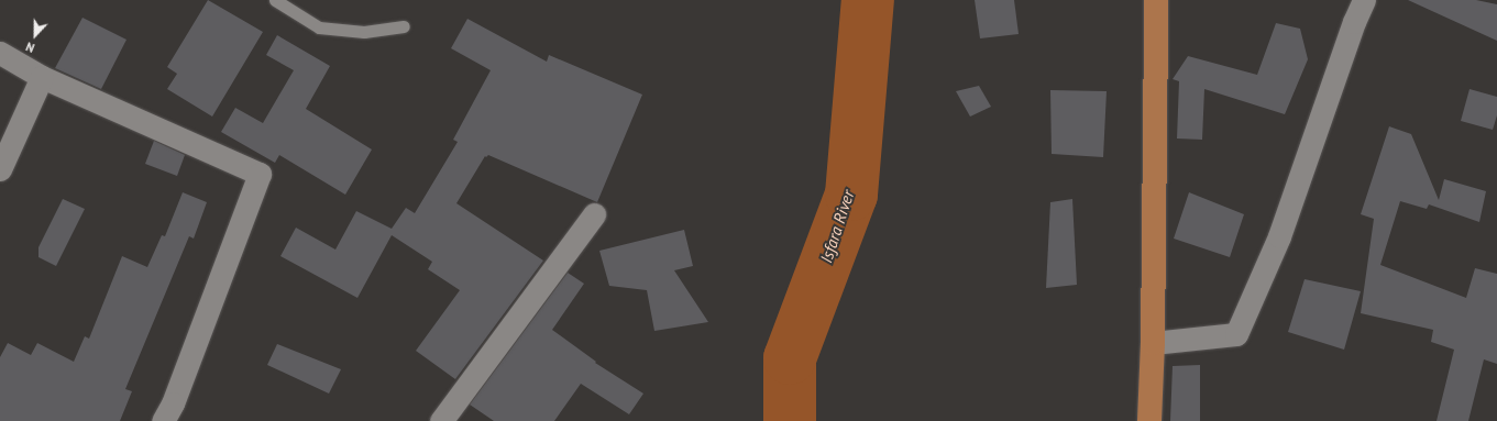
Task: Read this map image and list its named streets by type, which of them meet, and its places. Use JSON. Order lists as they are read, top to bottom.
{
  "water": ["Isfara River"],
  "north": "bottom"
}
